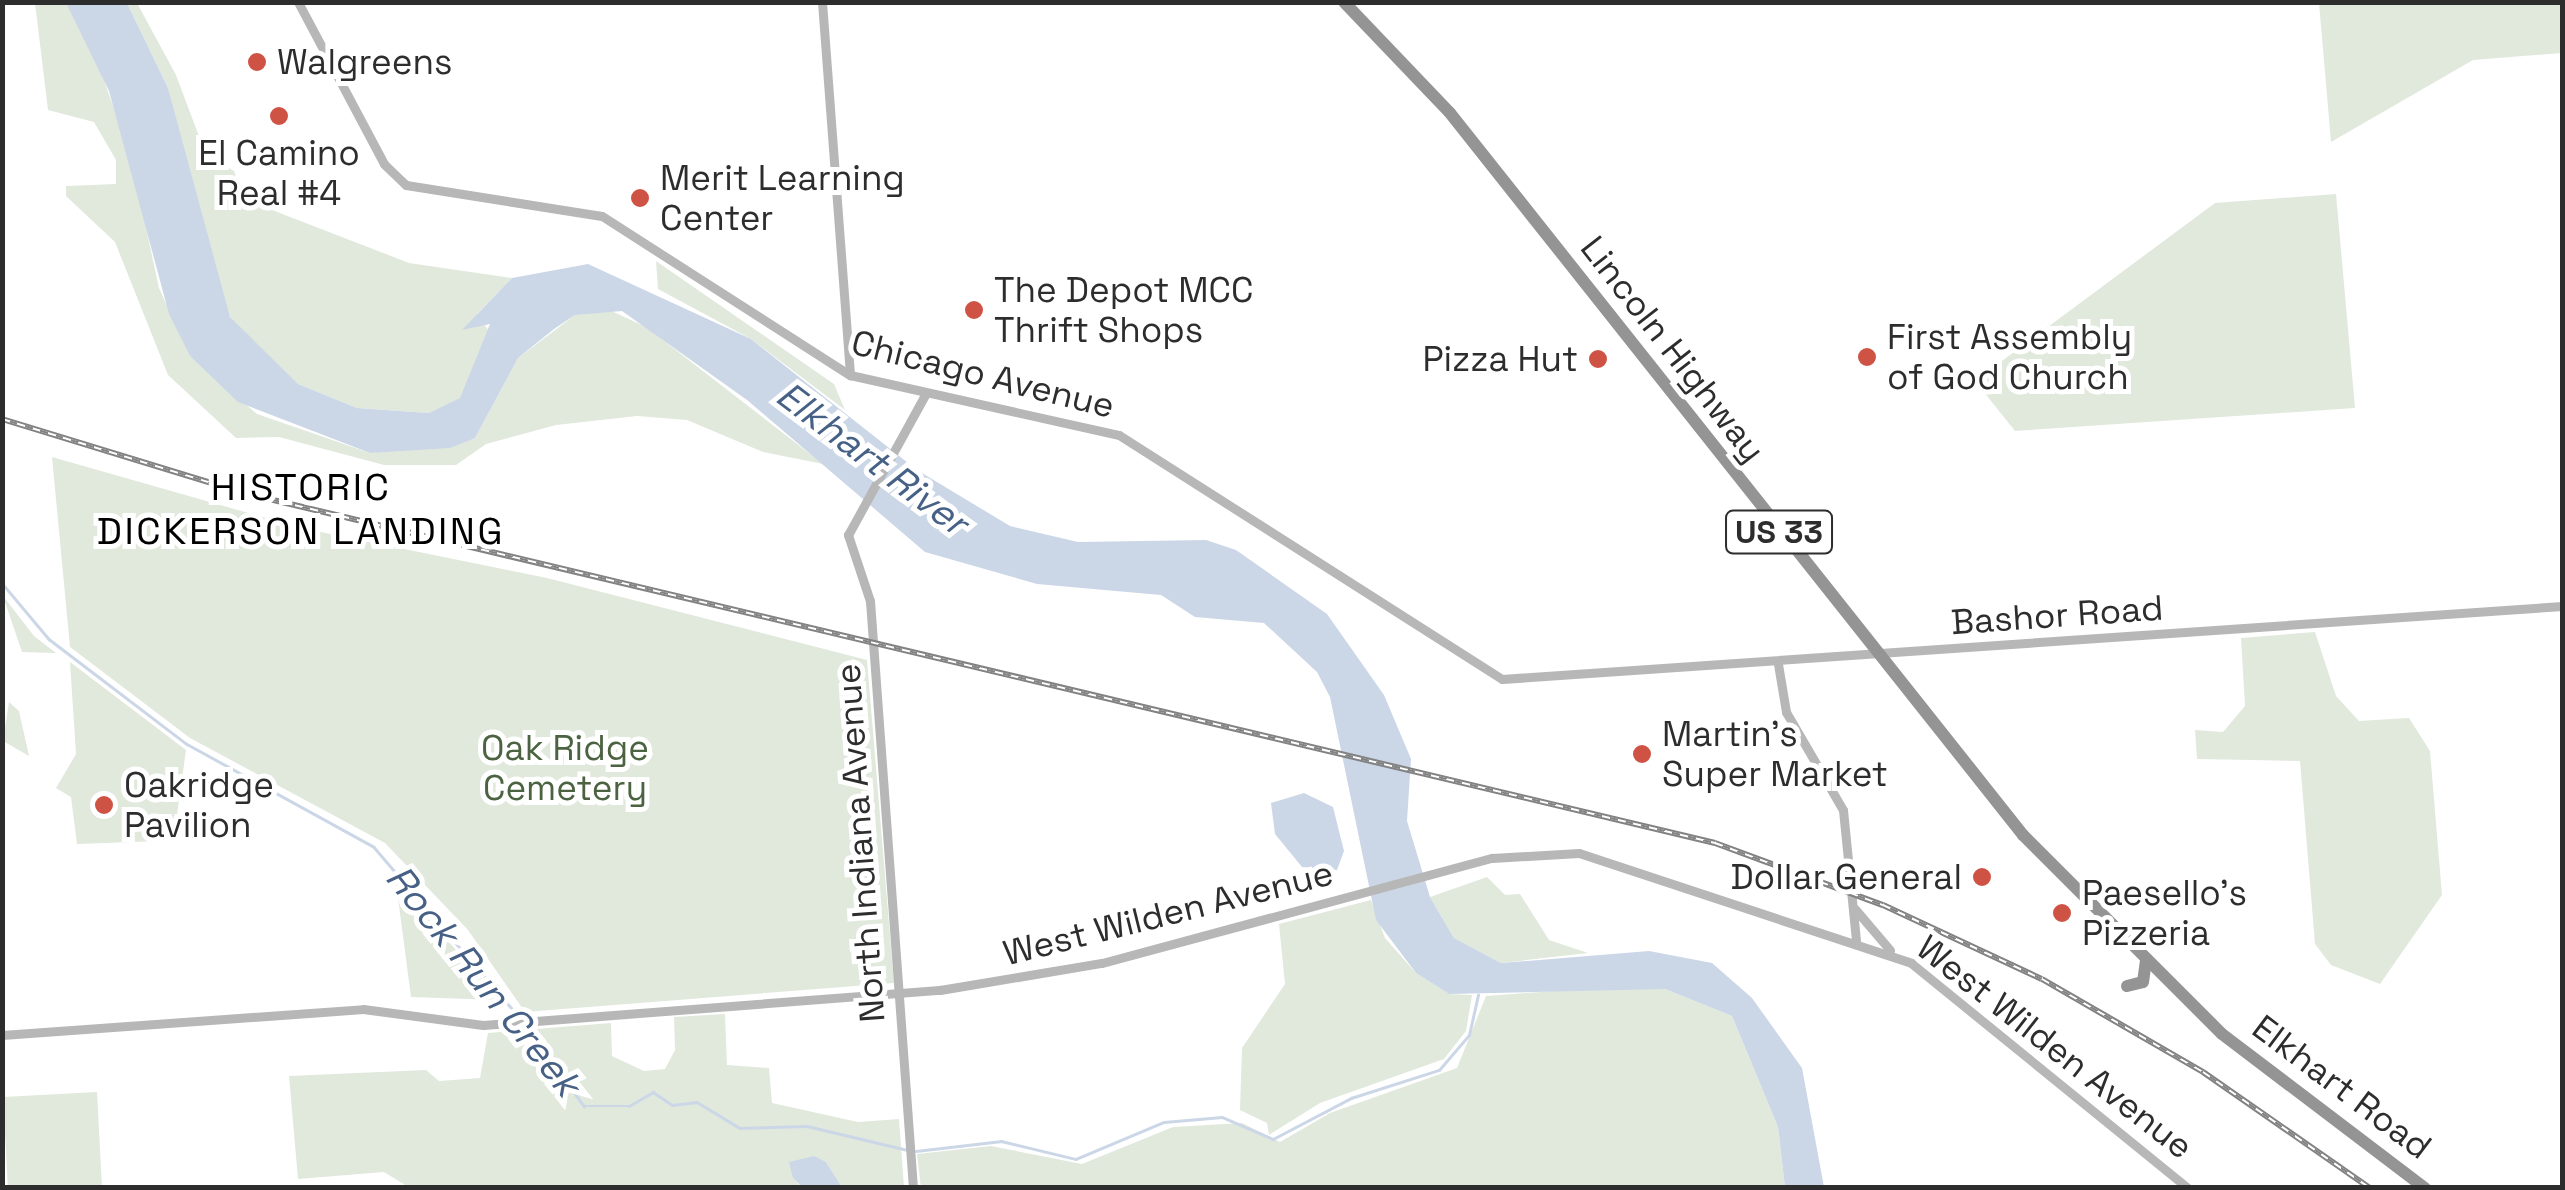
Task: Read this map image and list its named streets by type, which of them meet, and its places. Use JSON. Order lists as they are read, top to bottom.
{
  "streets": {
    "highway": ["Lincoln Highway", "US 33", "Elkhart Road"],
    "street": [
      "Chicago Avenue",
      "Bashor Road",
      "North Indiana Avenue",
      "West Wilden Avenue"
    ]
  },
  "crossings": [
    ["Lincoln Highway", "Bashor Road"],
    ["Lincoln Highway", "Elkhart Road"],
    ["Chicago Avenue", "Bashor Road"],
    ["Chicago Avenue", "North Indiana Avenue"],
    ["North Indiana Avenue", "West Wilden Avenue"]
  ],
  "districts": ["HISTORIC DICKERSON LANDING"],
  "water": ["Elkhart River", "Rock Run Creek"],
  "parks": ["Oak Ridge Cemetery"],
  "places": [
    "Walgreens",
    "El Camino Real #4",
    "Merit Learning Center",
    "The Depot MCC Thrift Shops",
    "First Assembly of God Church",
    "Pizza Hut",
    "Martin's Super Market",
    "Oakridge Pavilion",
    "Dollar General",
    "Paesello's Pizzeria"
  ]
}
